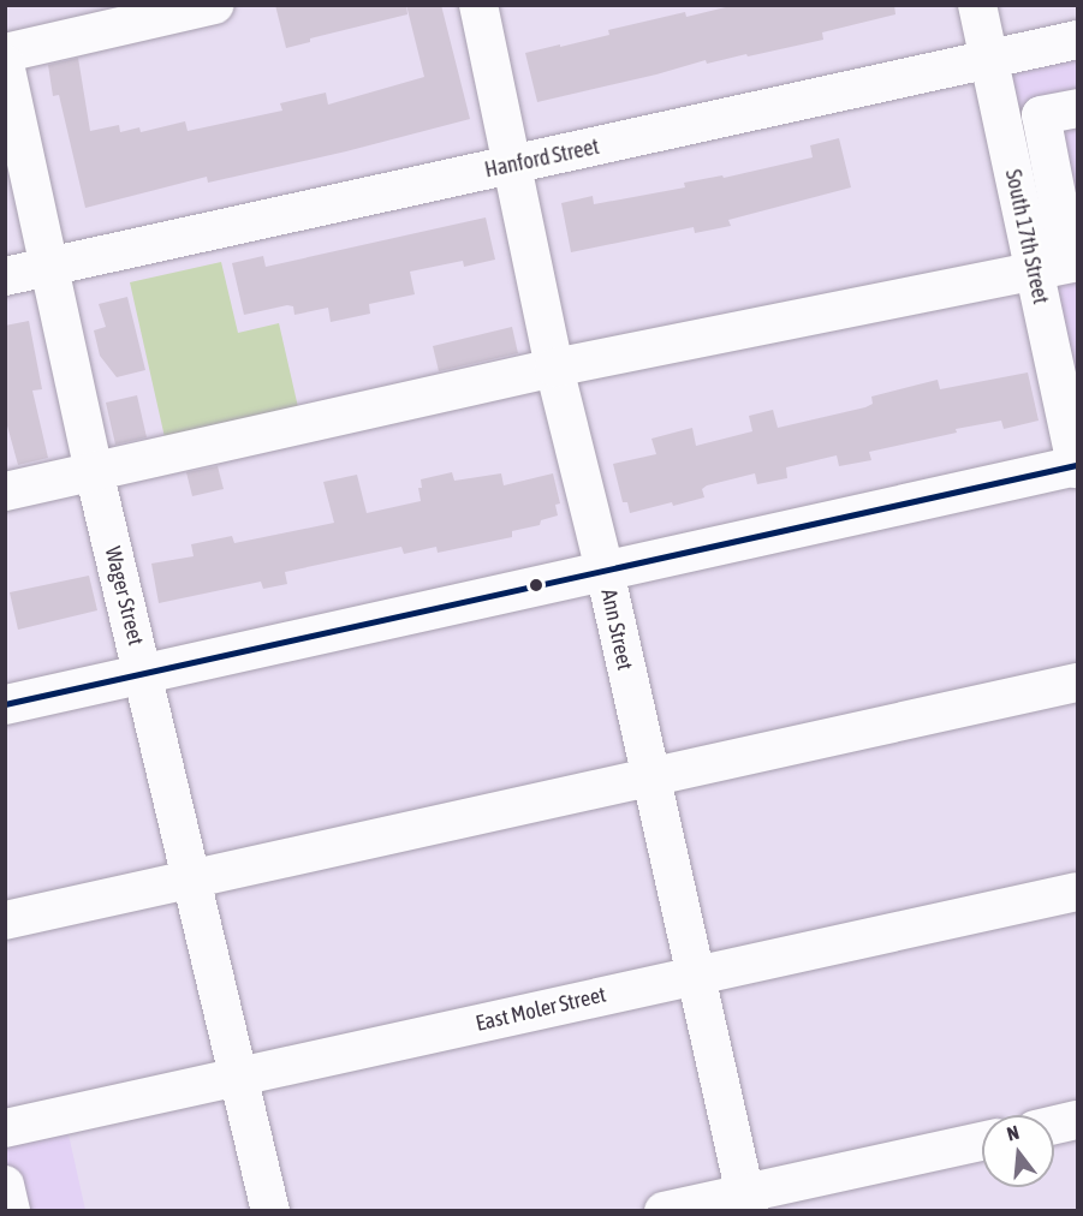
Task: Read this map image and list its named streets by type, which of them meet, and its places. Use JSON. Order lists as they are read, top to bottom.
{
  "streets": {
    "street": [
      "Hanford Street",
      "South 17th Street",
      "Wager Street",
      "Ann Street",
      "East Moler Street"
    ]
  },
  "crossings": [
    ["Hanford Street", "South 17th Street"],
    ["Hanford Street", "Wager Street"],
    ["Hanford Street", "Ann Street"],
    ["Wager Street", "East Moler Street"],
    ["Ann Street", "East Moler Street"]
  ],
  "north": "top"
}
